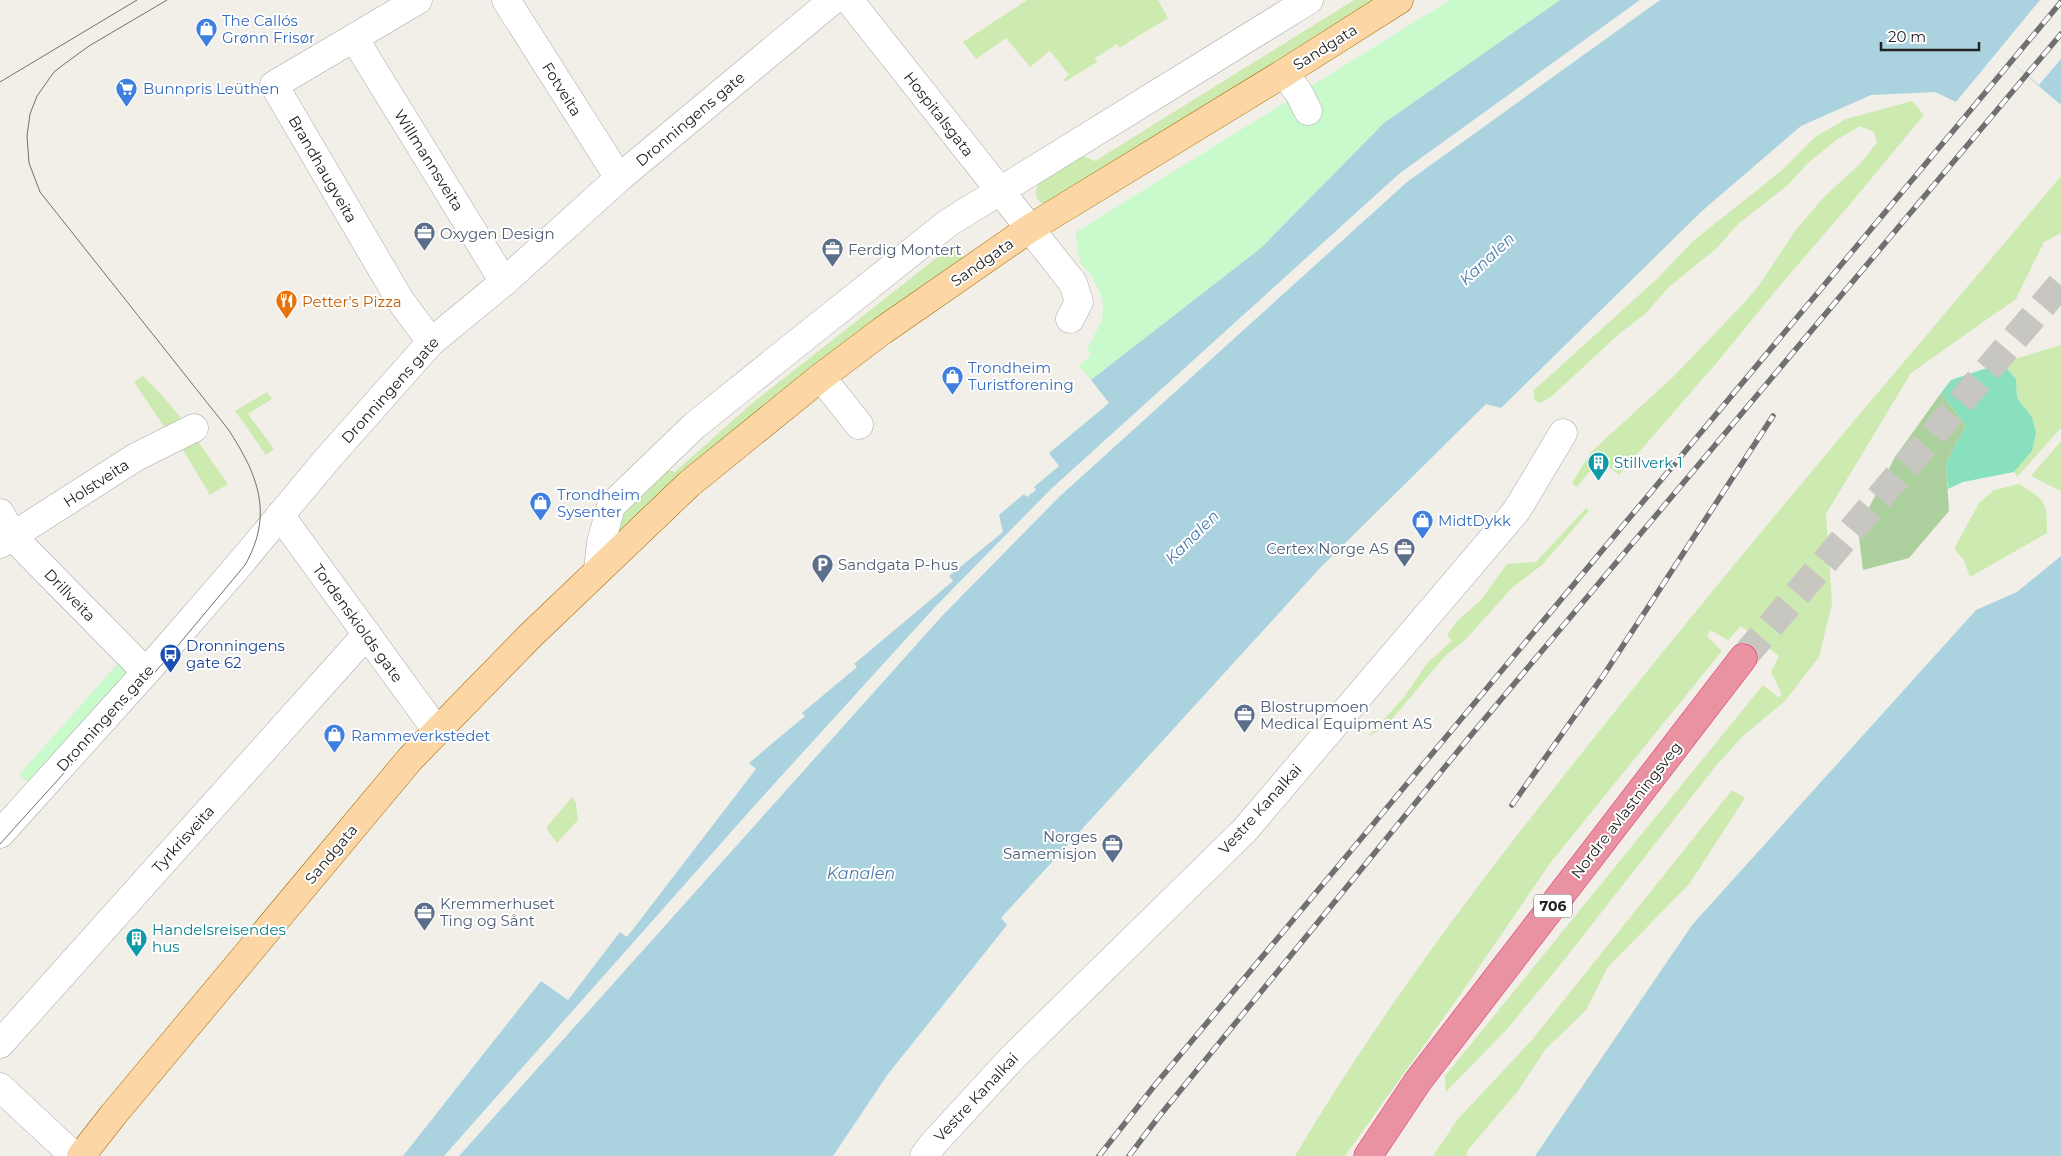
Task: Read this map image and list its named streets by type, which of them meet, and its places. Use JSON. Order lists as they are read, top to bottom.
{
  "streets": {
    "highway": ["Nordre avlastningsveg", "706"],
    "main road": ["Sandgata"],
    "street": [
      "Fotveita",
      "Hospitalsgata",
      "Dronningens gate",
      "Willmannsveita",
      "Brandhaugveita",
      "Holstveita",
      "Drillveita",
      "Tordenskiolds gate",
      "Vestre Kanalkai",
      "Tyrkrisveita"
    ]
  },
  "crossings": [
    ["Sandgata", "Hospitalsgata"],
    ["Sandgata", "Tordenskiolds gate"],
    ["Fotveita", "Dronningens gate"],
    ["Dronningens gate", "Willmannsveita"],
    ["Dronningens gate", "Brandhaugveita"],
    ["Dronningens gate", "Drillveita"],
    ["Dronningens gate", "Tordenskiolds gate"],
    ["Willmannsveita", "Brandhaugveita"],
    ["Holstveita", "Drillveita"],
    ["Tordenskiolds gate", "Tyrkrisveita"]
  ],
  "water": ["Kanalen"],
  "places": {
    "shop": [
      "The Callós Grønn Frisør",
      "Trondheim Turistforening",
      "Trondheim Sysenter",
      "MidtDykk",
      "Rammeverkstedet"
    ],
    "supermarket": ["Bunnpris Leüthen"],
    "office": [
      "Oxygen Design",
      "Ferdig Montert",
      "Certex Norge AS",
      "Blostrupmoen Medical Equipment AS",
      "Norges Samemisjon",
      "Kremmerhuset Ting og Sånt"
    ],
    "restaurant": ["Petter's Pizza"],
    "building": ["Stillverk 1", "Handelsreisendes hus"],
    "parking": ["Sandgata P-hus"],
    "bus stop": ["Dronningens gate 62"]
  },
  "scale_bar": "20 m"
}
